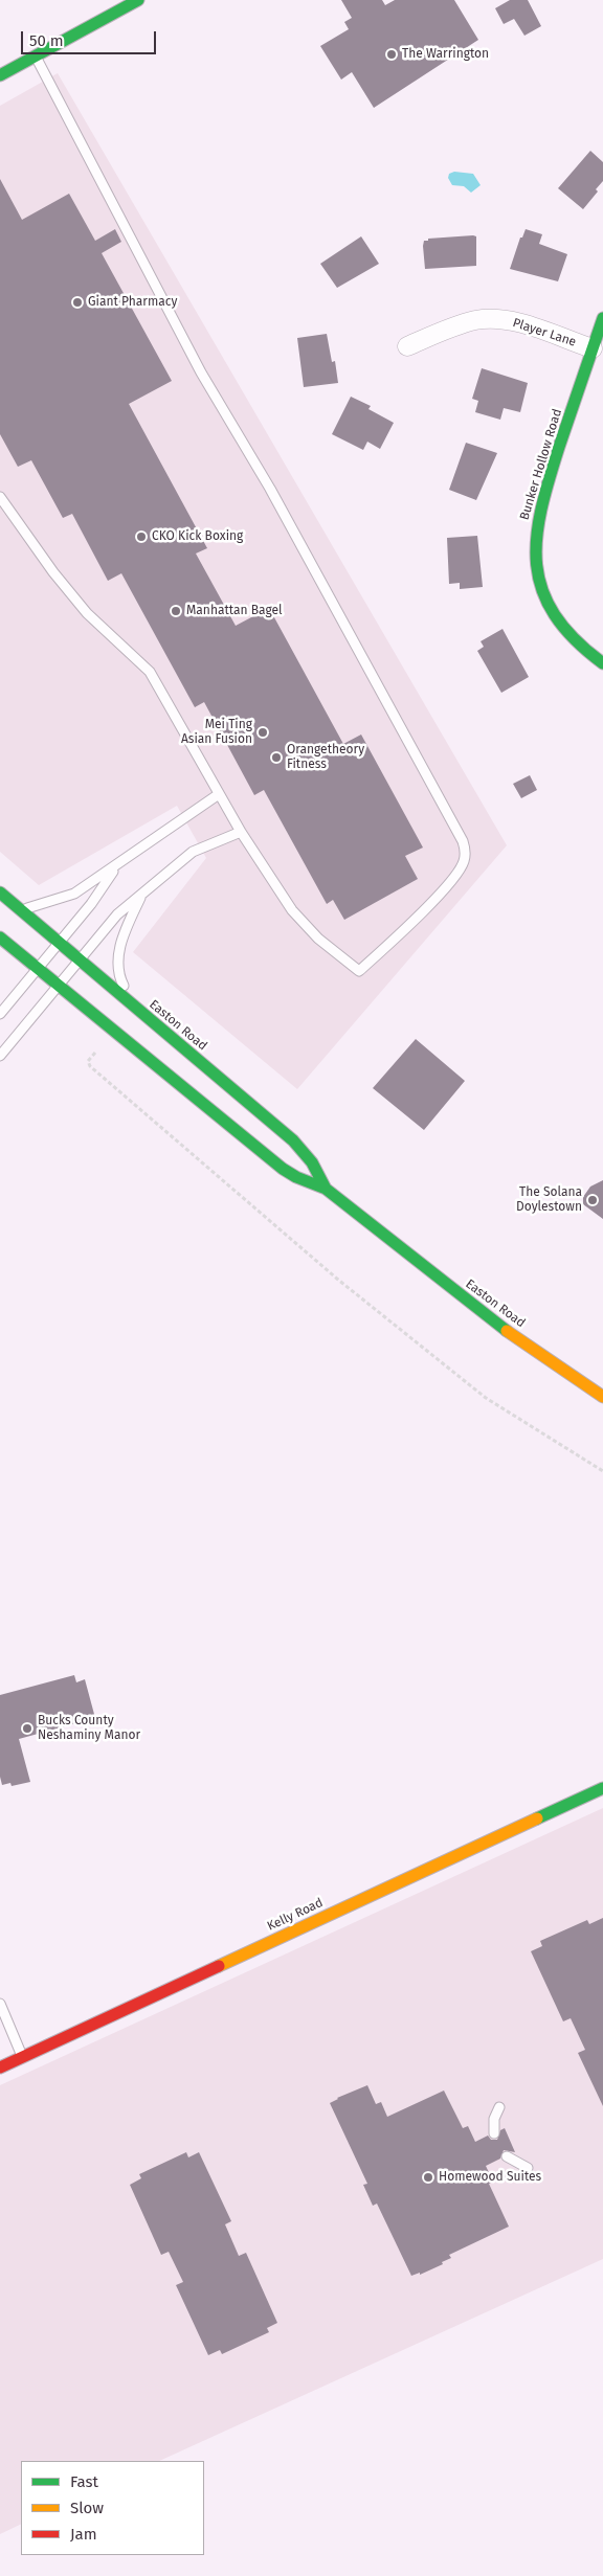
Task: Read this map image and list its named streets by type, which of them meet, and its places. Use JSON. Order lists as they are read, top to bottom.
{
  "streets": {
    "main road": ["Bunker Hollow Road", "Easton Road", "Kelly Road"],
    "street": ["Player Lane"]
  },
  "crossings": [
    ["Player Lane", "Bunker Hollow Road"]
  ],
  "places": [
    "The Warrington",
    "Giant Pharmacy",
    "CKO Kick Boxing",
    "Manhattan Bagel",
    "Mei Ting Asian Fusion",
    "Orangetheory Fitness",
    "The Solana Doylestown",
    "Bucks County Neshaminy Manor",
    "Homewood Suites"
  ],
  "legend": ["Fast", "Slow", "Jam"],
  "scale_bar": "50 m"
}
